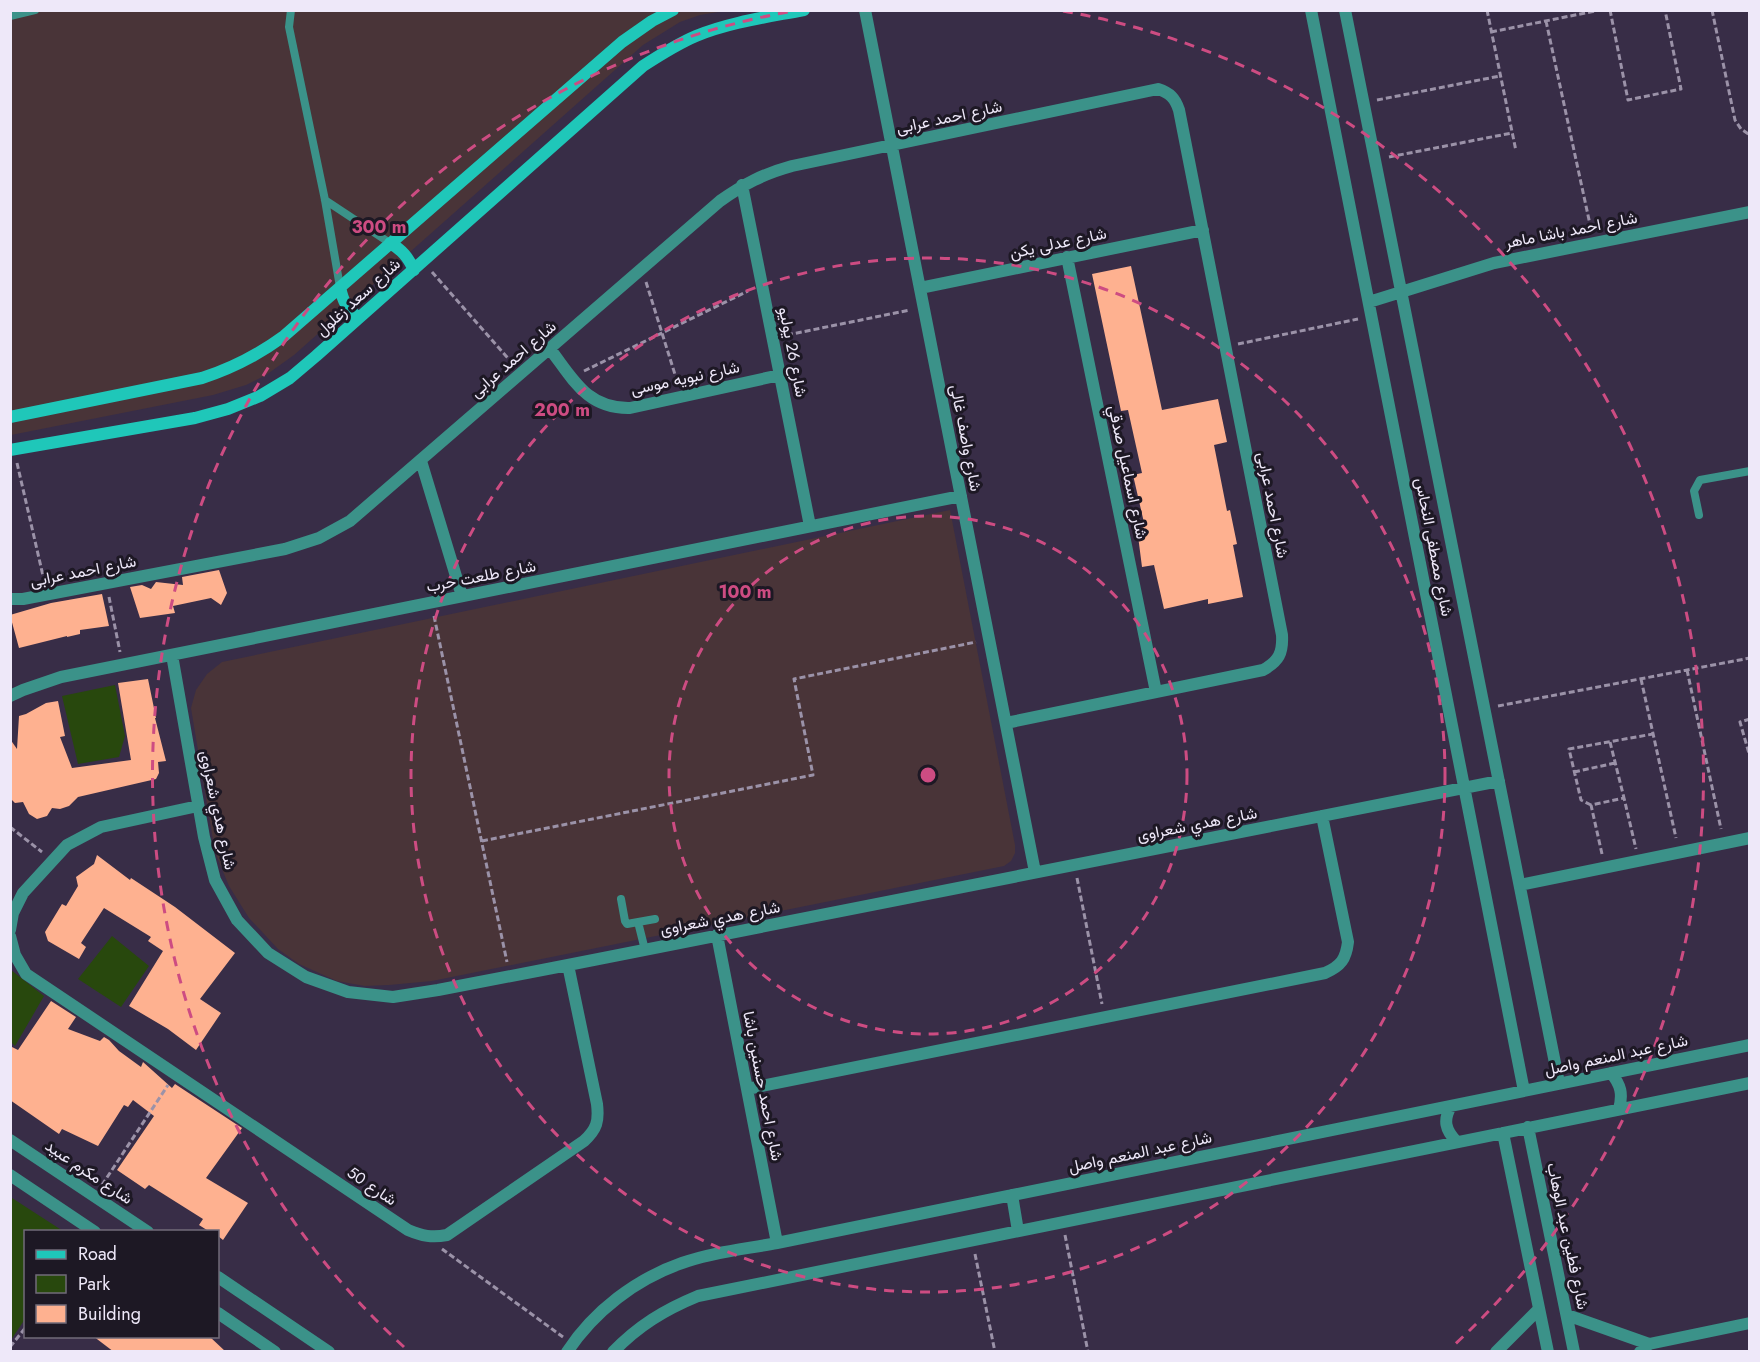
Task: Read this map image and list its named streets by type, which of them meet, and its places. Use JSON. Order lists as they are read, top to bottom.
{
  "streets": {
    "street": [
      "شارع احمد عرابى",
      "شارع احمد باشا ماهر",
      "شارع عدلى يكن",
      "شارع سعد زغلول",
      "شارع 26 يوليو",
      "شارع نبويه موسى",
      "شارع واصف غالى",
      "شارع اسماعيل صدقي",
      "شارع مصطفى النحاس",
      "شارع طلعت حرب",
      "شارع هدي شعراوى",
      "شارع عبد المنعم واصل",
      "شارع احمد حسنين باشا",
      "شارع مكرم عبيد",
      "شارع 50",
      "شارع فطين عبد الوهاب"
    ]
  },
  "crossings": [
    ["شارع احمد عرابى", "شارع عدلى يكن"],
    ["شارع احمد عرابى", "شارع 26 يوليو"],
    ["شارع احمد عرابى", "شارع نبويه موسى"],
    ["شارع احمد عرابى", "شارع واصف غالى"],
    ["شارع احمد عرابى", "شارع اسماعيل صدقي"],
    ["شارع احمد باشا ماهر", "شارع مصطفى النحاس"],
    ["شارع عدلى يكن", "شارع واصف غالى"],
    ["شارع عدلى يكن", "شارع اسماعيل صدقي"],
    ["شارع 26 يوليو", "شارع نبويه موسى"],
    ["شارع 26 يوليو", "شارع طلعت حرب"],
    ["شارع واصف غالى", "شارع طلعت حرب"],
    ["شارع واصف غالى", "شارع هدي شعراوى"],
    ["شارع مصطفى النحاس", "شارع هدي شعراوى"],
    ["شارع مصطفى النحاس", "شارع عبد المنعم واصل"],
    ["شارع طلعت حرب", "شارع هدي شعراوى"],
    ["شارع هدي شعراوى", "شارع احمد حسنين باشا"],
    ["شارع عبد المنعم واصل", "شارع احمد حسنين باشا"]
  ],
  "legend": ["Road", "Park", "Building"],
  "rings": ["300 m", "200 m", "100 m"]
}
